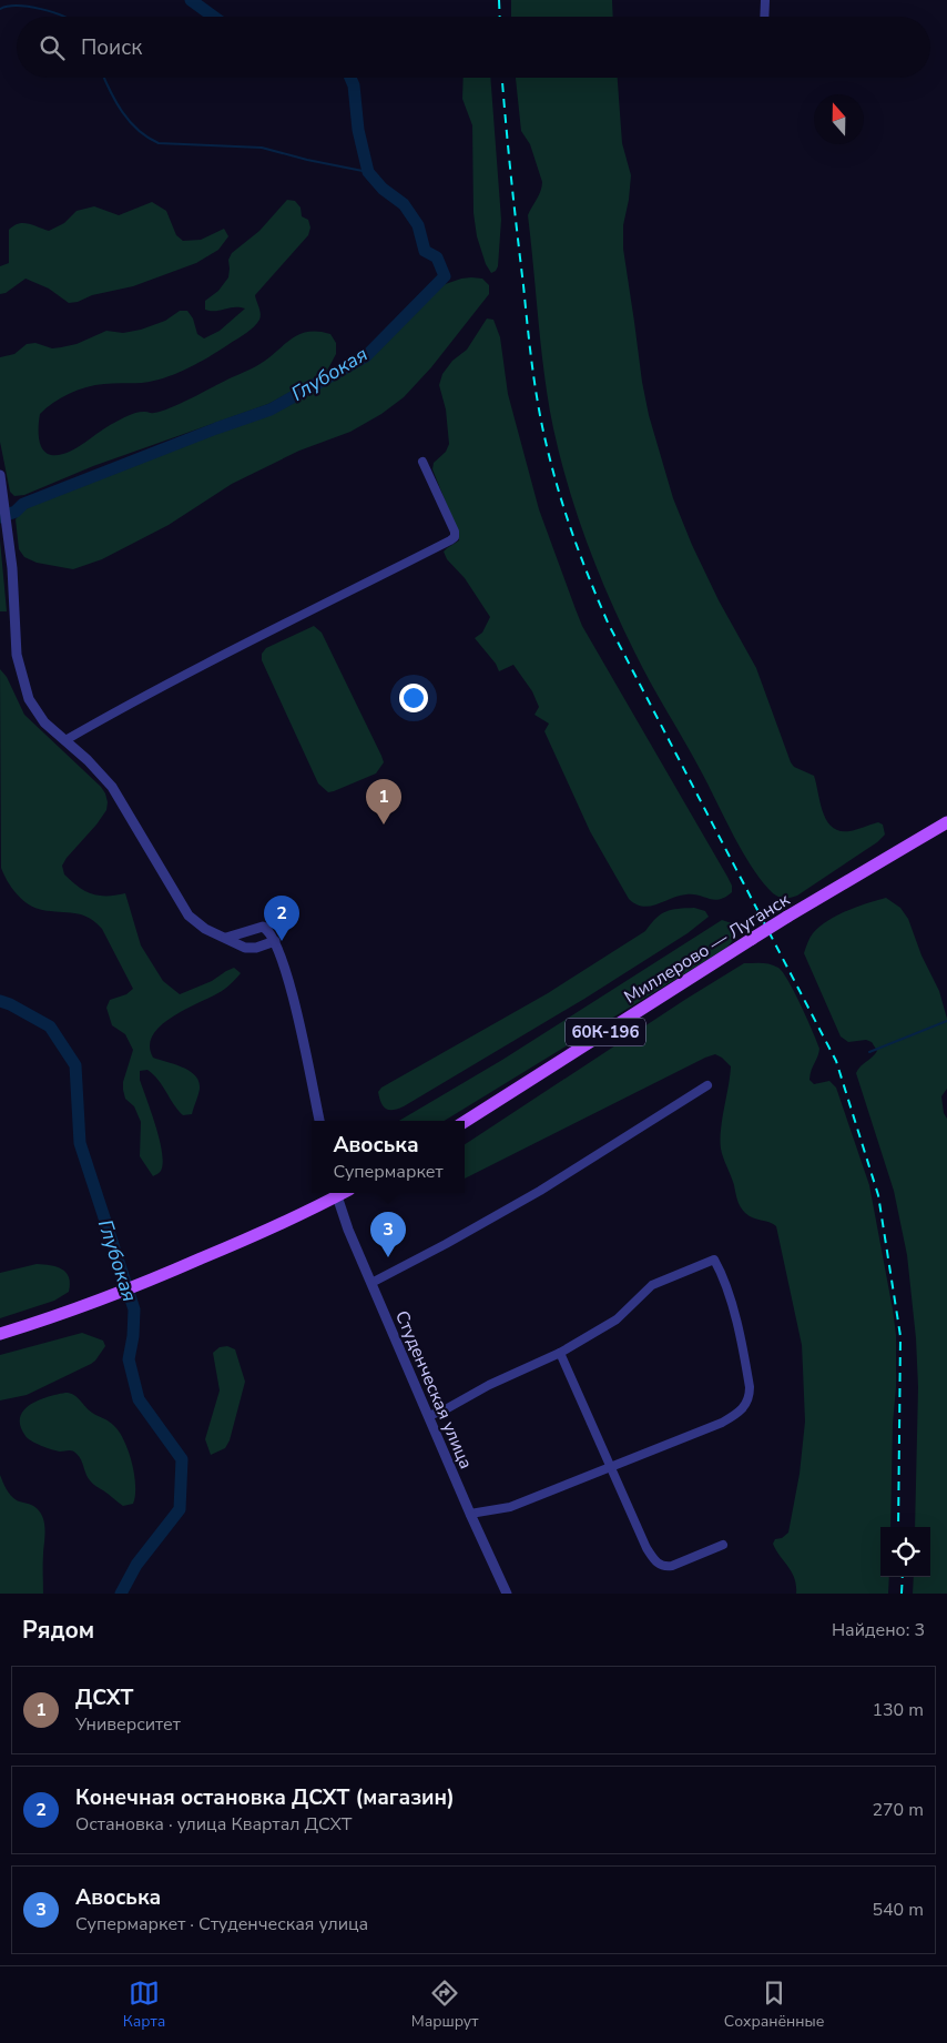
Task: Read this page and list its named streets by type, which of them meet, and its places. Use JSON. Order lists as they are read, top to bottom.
{
  "streets": {
    "main road": ["Миллерово — Луганск", "60К-196"],
    "street": ["Студенческая улица"]
  },
  "water": ["Глубокая"],
  "north": "top",
  "page": {
    "search": "Поиск",
    "pins": ["1", "2", "3"],
    "popup": ["Авоська", "Супермаркет"],
    "heading": ["Рядом", "Найдено: 3"],
    "list": [
      {
        "mark": "1",
        "name": "ДСХТ",
        "note": "Университет",
        "value": "130 m"
      },
      {
        "mark": "2",
        "name": "Конечная остановка ДСХТ (магазин)",
        "note": "Остановка · улица Квартал ДСХТ",
        "value": "270 m"
      },
      {
        "mark": "3",
        "name": "Авоська",
        "note": "Супермаркет · Студенческая улица",
        "value": "540 m"
      }
    ],
    "nav": ["Карта", "Маршрут", "Сохранённые"]
  }
}
